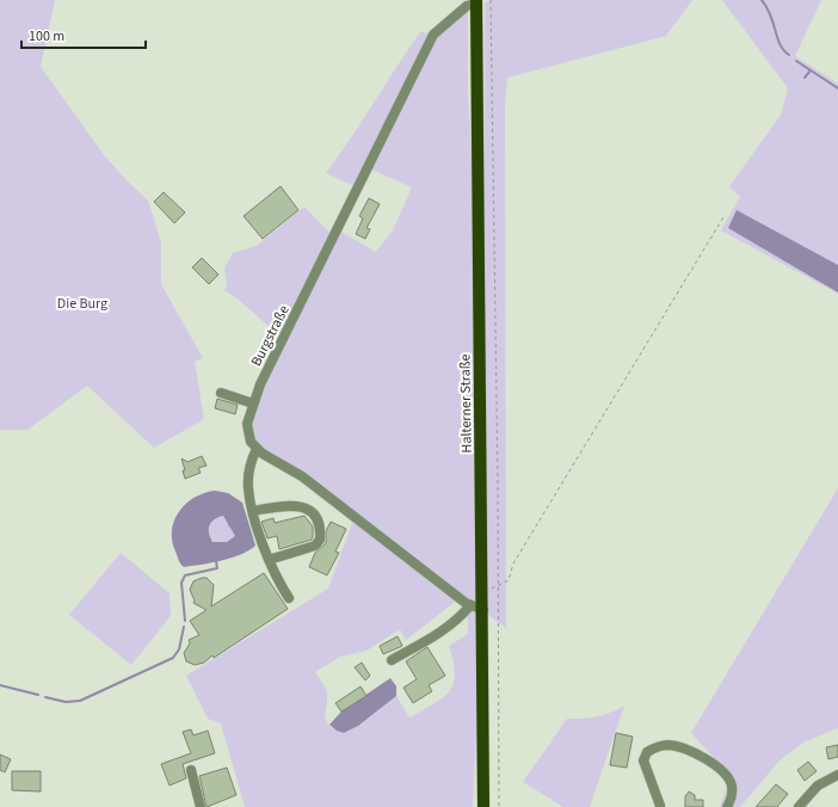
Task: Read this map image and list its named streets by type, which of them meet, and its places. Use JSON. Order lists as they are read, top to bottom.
{
  "streets": {
    "main road": ["Halterner Straße"],
    "street": ["Burgstraße"]
  },
  "crossings": [
    ["Burgstraße", "Halterner Straße"]
  ],
  "parks": ["Die Burg"],
  "scale_bar": "100 m"
}
